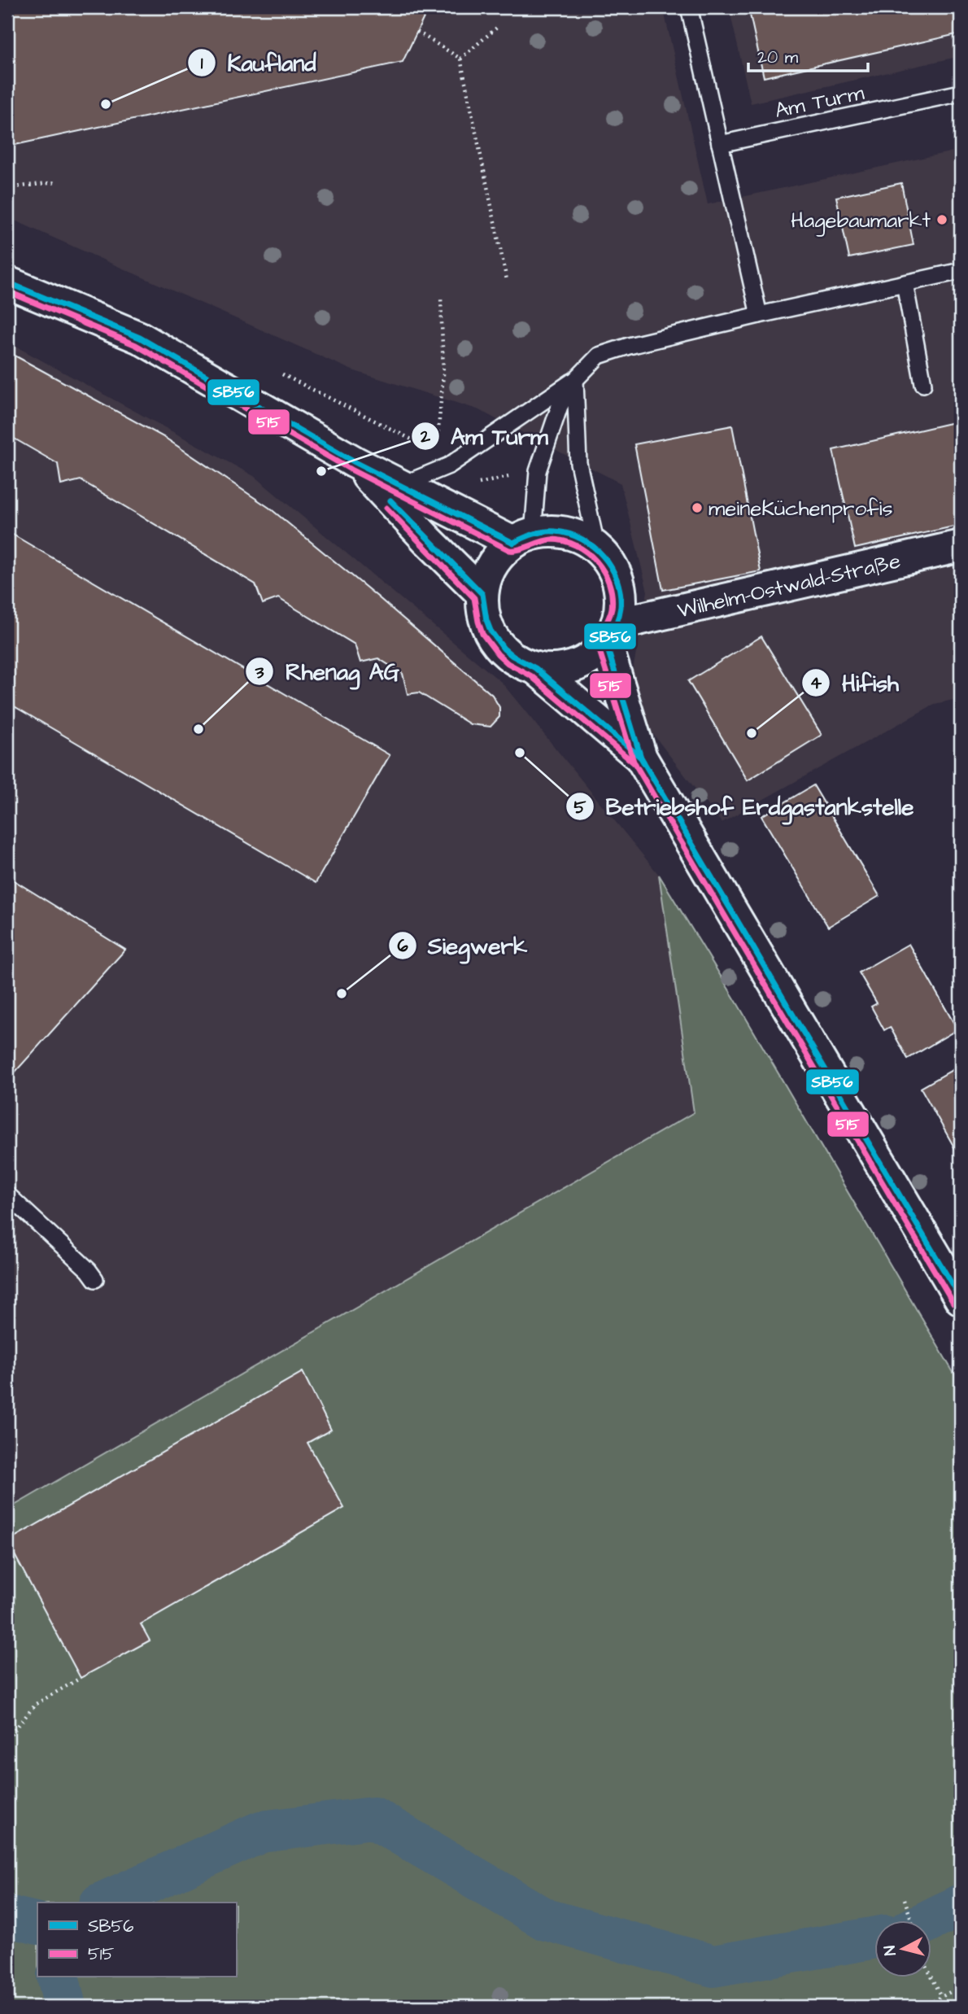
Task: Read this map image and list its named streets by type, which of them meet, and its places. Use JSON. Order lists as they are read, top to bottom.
{
  "streets": {
    "street": ["Wilhelm-Ostwald-Straße"],
    "lane": ["Am Turm"]
  },
  "places": [
    "Kaufland",
    "Hagebaumarkt",
    "Am Turm",
    "meineKüchenprofis",
    "Rhenag AG",
    "Hifish",
    "Betriebshof Erdgastankstelle",
    "Siegwerk"
  ],
  "lines": ["transit line SB56", "transit line 515"],
  "legend": ["SB56", "515"],
  "scale_bar": "20 m",
  "north": "left"
}
